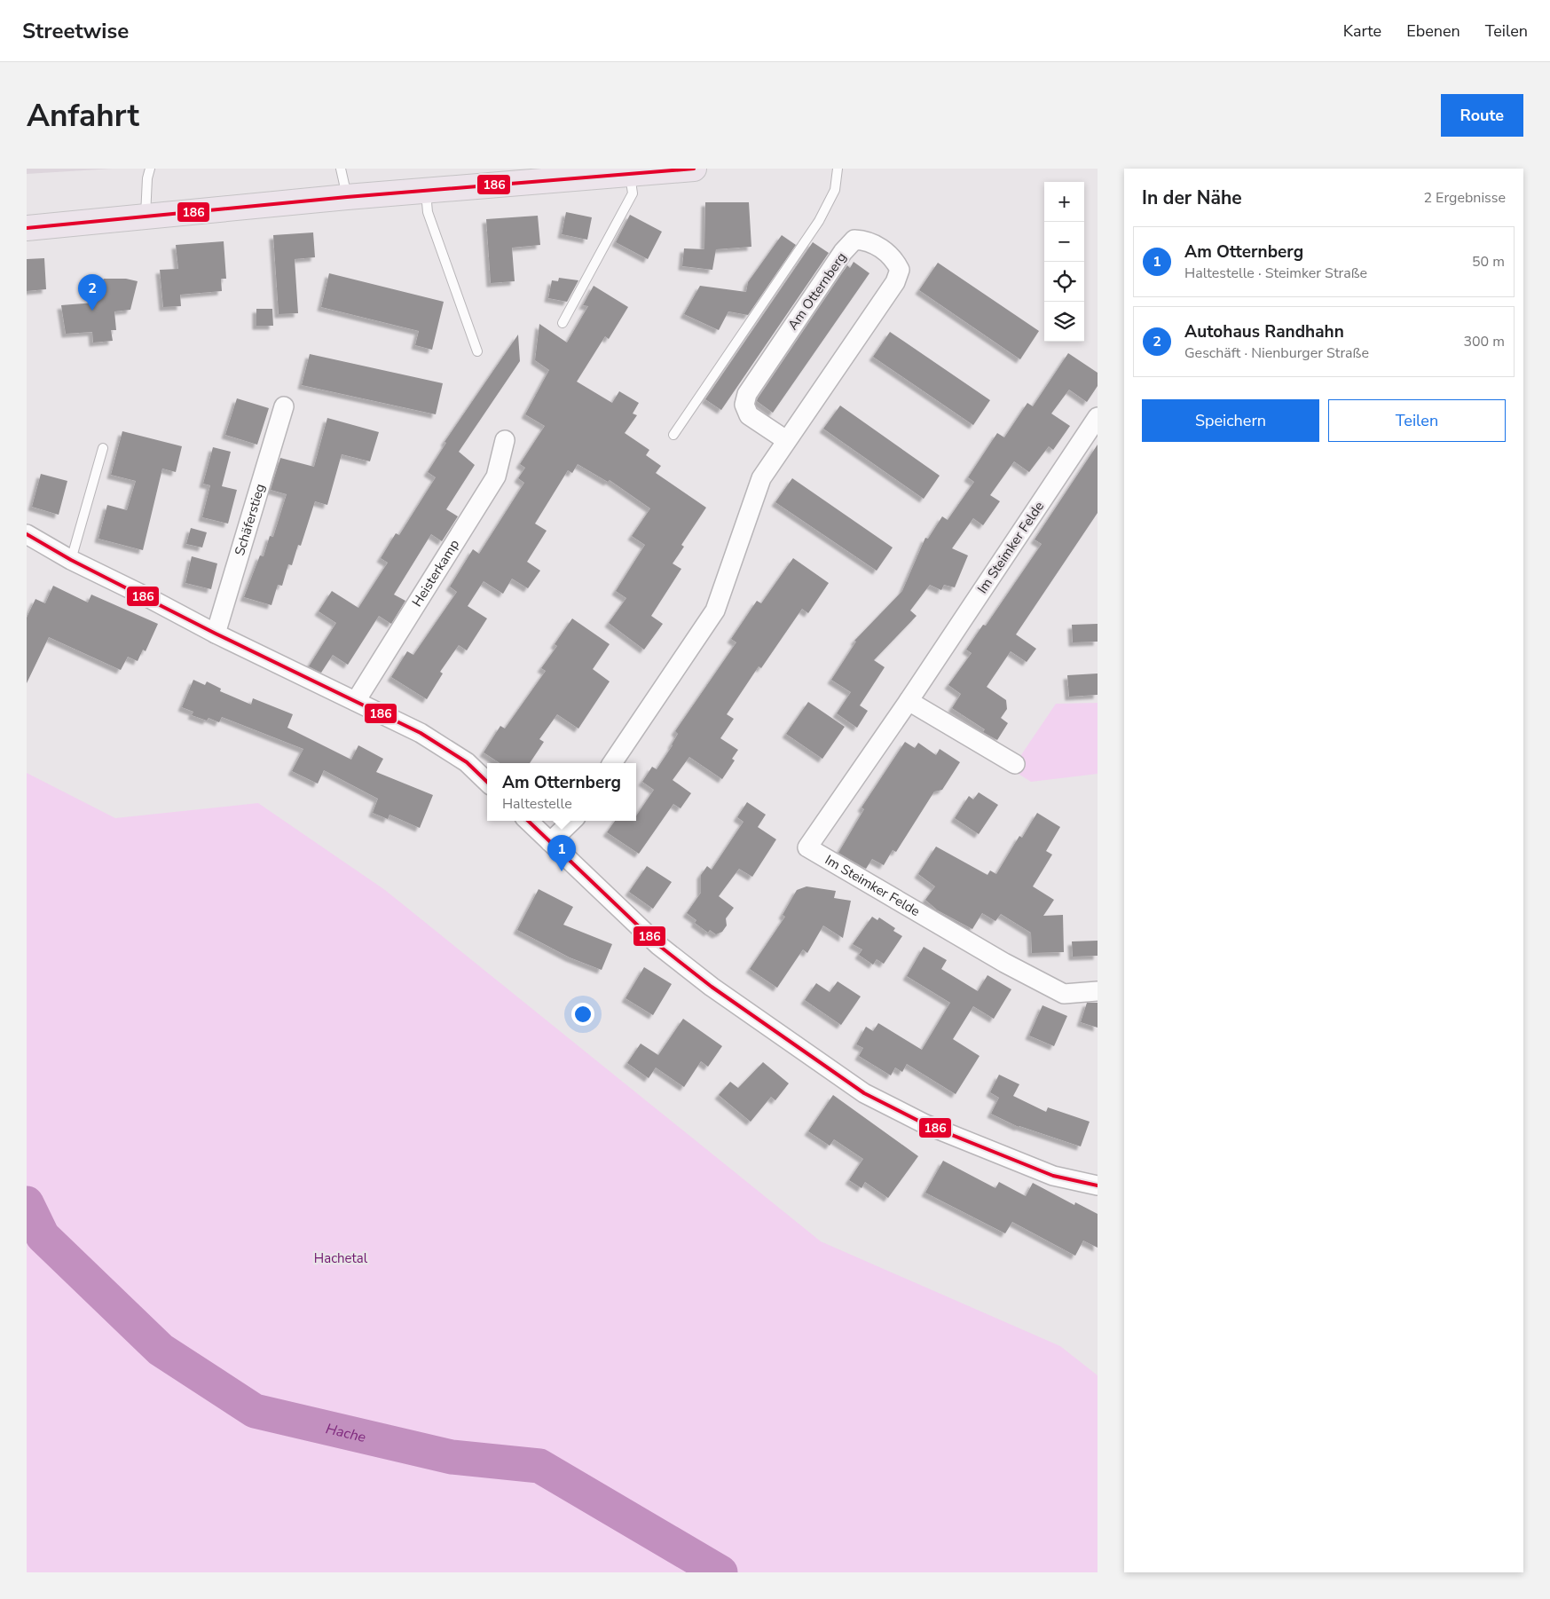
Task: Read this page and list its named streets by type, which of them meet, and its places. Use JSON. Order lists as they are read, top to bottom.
{
  "streets": {
    "street": [
      "Am Otternberg",
      "Schäferstieg",
      "Im Steimker Felde",
      "Heisterkamp"
    ]
  },
  "water": ["Hache"],
  "parks": ["Hachetal"],
  "lines": ["transit line 186"],
  "page": {
    "header": "Streetwise",
    "nav": ["Karte", "Ebenen", "Teilen"],
    "buttons": [
      "Route",
      ["Speichern", "Teilen"]
    ],
    "title": "Anfahrt",
    "heading": ["In der Nähe", "2 Ergebnisse"],
    "map_buttons": ["+", "−"],
    "list": [
      {
        "mark": "1",
        "name": "Am Otternberg",
        "note": "Haltestelle · Steimker Straße",
        "value": "50 m"
      },
      {
        "mark": "2",
        "name": "Autohaus Randhahn",
        "note": "Geschäft · Nienburger Straße",
        "value": "300 m"
      }
    ],
    "pins": ["2", "1"],
    "popup": ["Am Otternberg", "Haltestelle"]
  }
}
